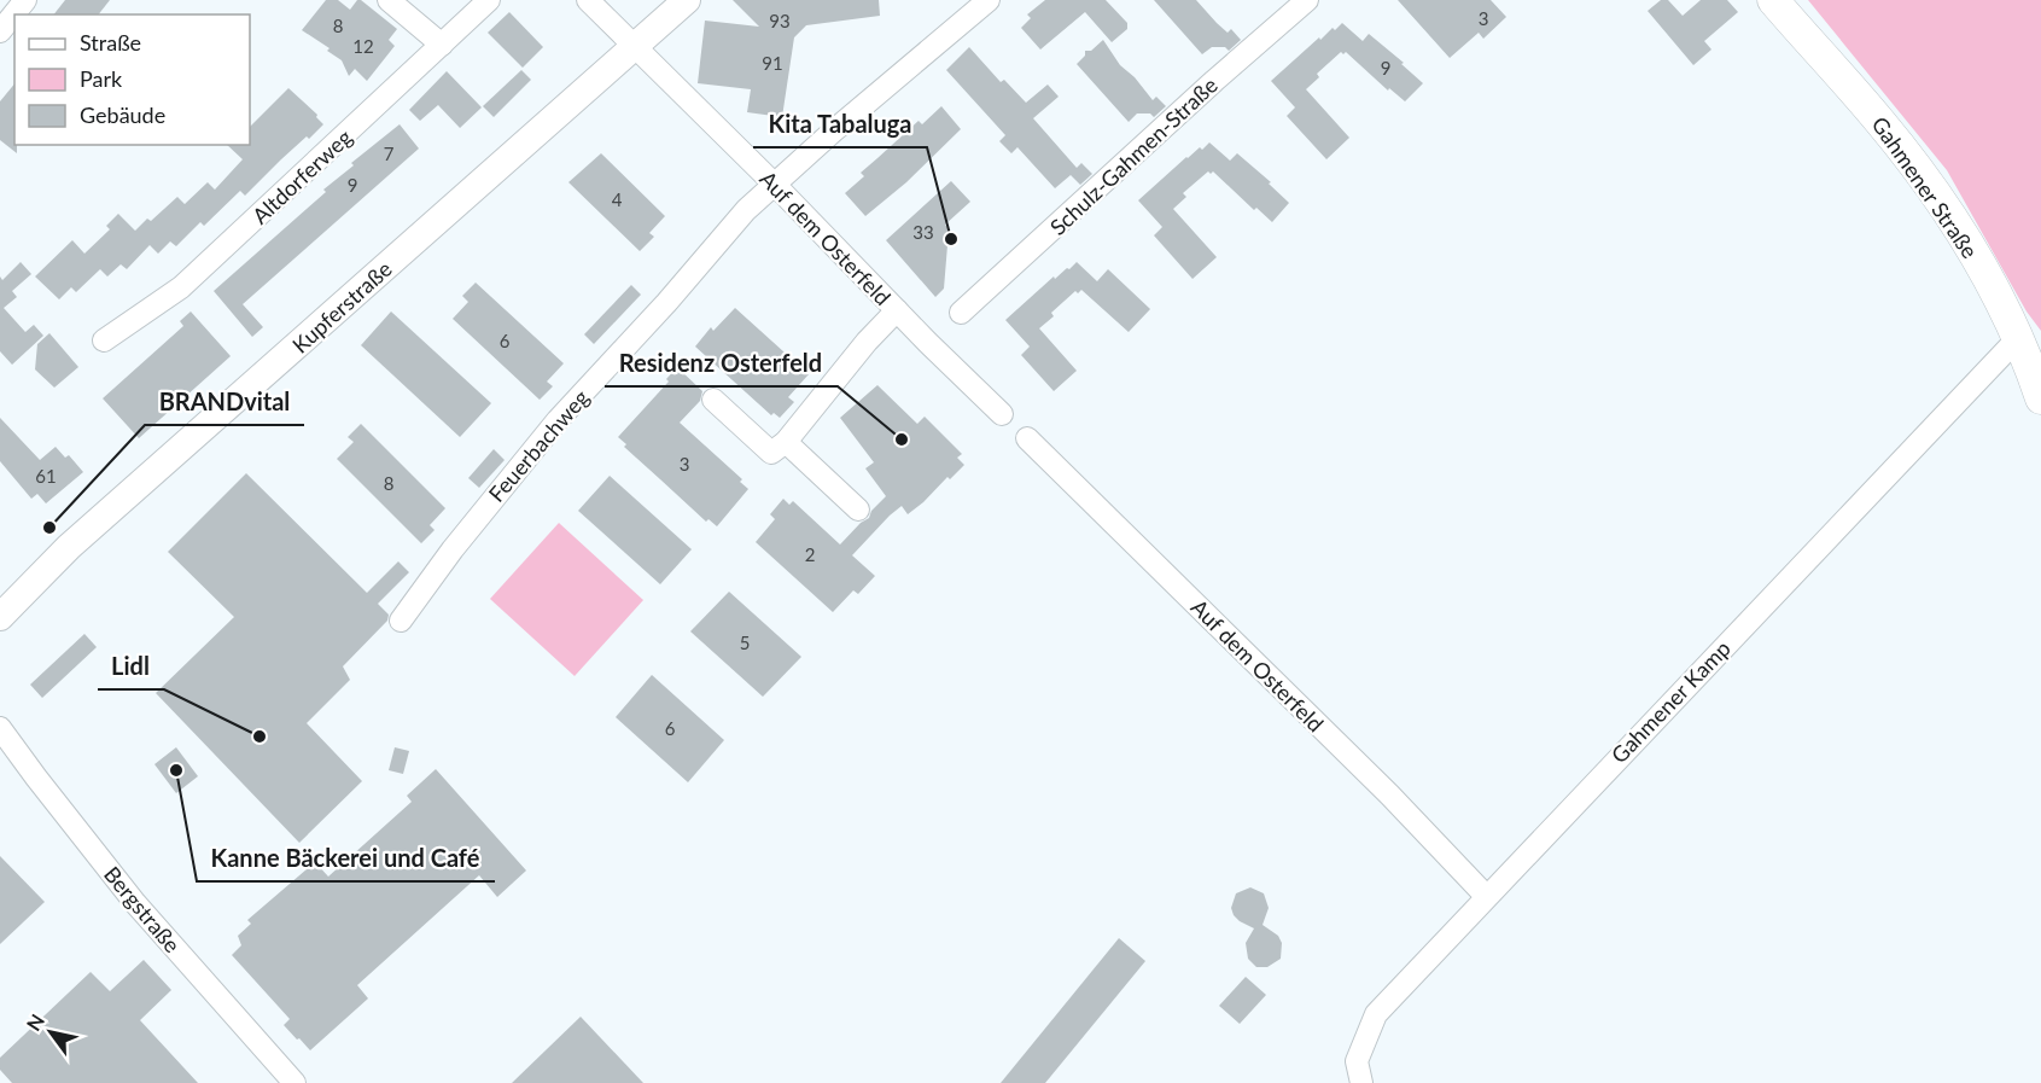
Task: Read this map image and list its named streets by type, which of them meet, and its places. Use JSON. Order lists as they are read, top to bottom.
{
  "streets": {
    "main road": ["Gahmener Straße"],
    "street": [
      "Schulz-Gahmen-Straße",
      "Altdorferweg",
      "Auf dem Osterfeld",
      "Kupferstraße",
      "Feuerbachweg",
      "Gahmener Kamp",
      "Bergstraße"
    ]
  },
  "crossings": [
    ["Gahmener Straße", "Gahmener Kamp"],
    ["Auf dem Osterfeld", "Kupferstraße"],
    ["Auf dem Osterfeld", "Feuerbachweg"],
    ["Auf dem Osterfeld", "Gahmener Kamp"]
  ],
  "places": [
    "Kita Tabaluga",
    "Residenz Osterfeld",
    "BRANDvital",
    "Lidl",
    "Kanne Bäckerei und Café"
  ],
  "house_numbers": [
    "3",
    "93",
    "8",
    "12",
    "91",
    "9",
    "7",
    "9",
    "4",
    "33",
    "6",
    "3",
    "61",
    "8",
    "2",
    "5",
    "6"
  ],
  "legend": ["Straße", "Park", "Gebäude"],
  "north": "top left"
}
